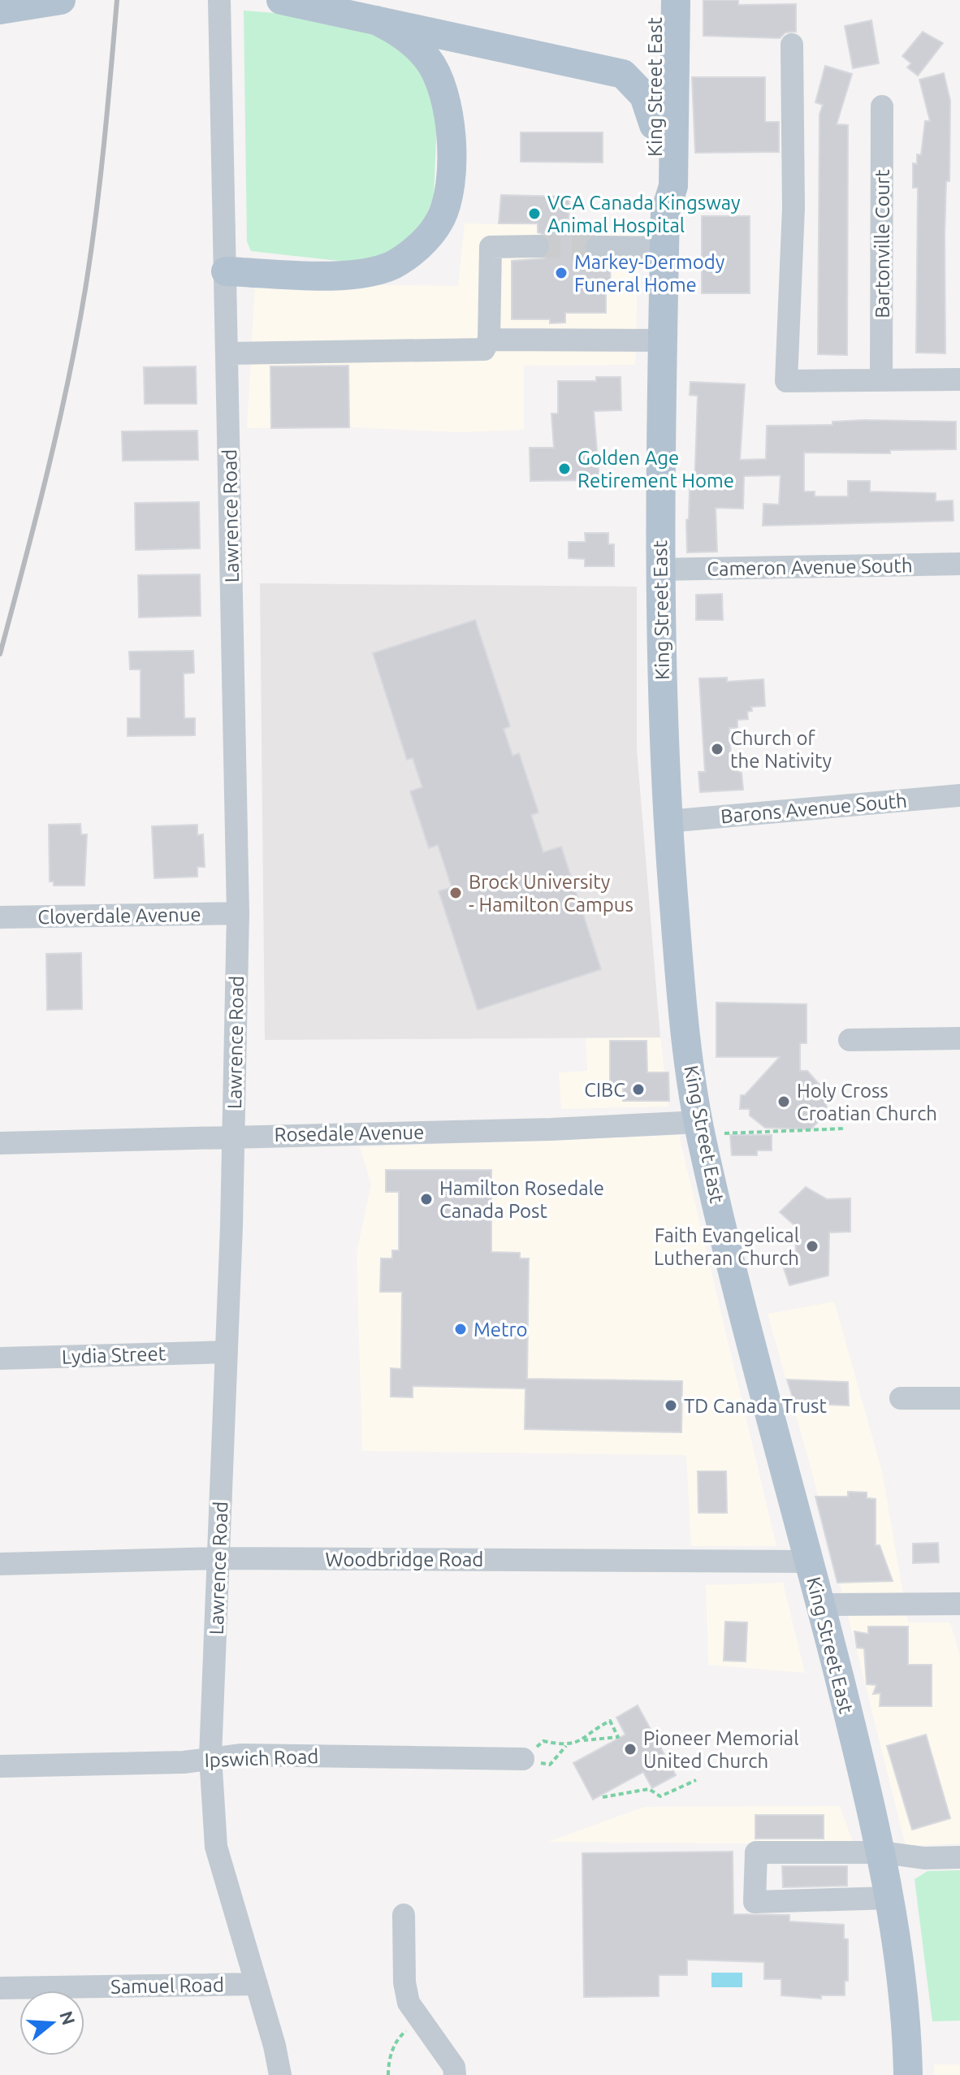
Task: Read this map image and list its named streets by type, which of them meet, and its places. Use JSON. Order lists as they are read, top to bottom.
{
  "streets": {
    "main road": ["King Street East"],
    "street": [
      "Bartonville Court",
      "Lawrence Road",
      "Cameron Avenue South",
      "Barons Avenue South",
      "Cloverdale Avenue",
      "Rosedale Avenue",
      "Lydia Street",
      "Woodbridge Road",
      "Ipswich Road",
      "Samuel Road"
    ]
  },
  "crossings": [
    ["King Street East", "Cameron Avenue South"],
    ["King Street East", "Barons Avenue South"],
    ["King Street East", "Rosedale Avenue"],
    ["King Street East", "Woodbridge Road"],
    ["Lawrence Road", "Cloverdale Avenue"],
    ["Lawrence Road", "Rosedale Avenue"],
    ["Lawrence Road", "Lydia Street"],
    ["Lawrence Road", "Woodbridge Road"],
    ["Lawrence Road", "Ipswich Road"],
    ["Lawrence Road", "Samuel Road"]
  ],
  "places": [
    "VCA Canada Kingsway Animal Hospital",
    "Markey-Dermody Funeral Home",
    "Golden Age Retirement Home",
    "Church of the Nativity",
    "Brock University - Hamilton Campus",
    "CIBC",
    "Holy Cross Croatian Church",
    "Hamilton Rosedale Canada Post",
    "Faith Evangelical Lutheran Church",
    "Metro",
    "TD Canada Trust",
    "Pioneer Memorial United Church"
  ],
  "north": "right"
}
